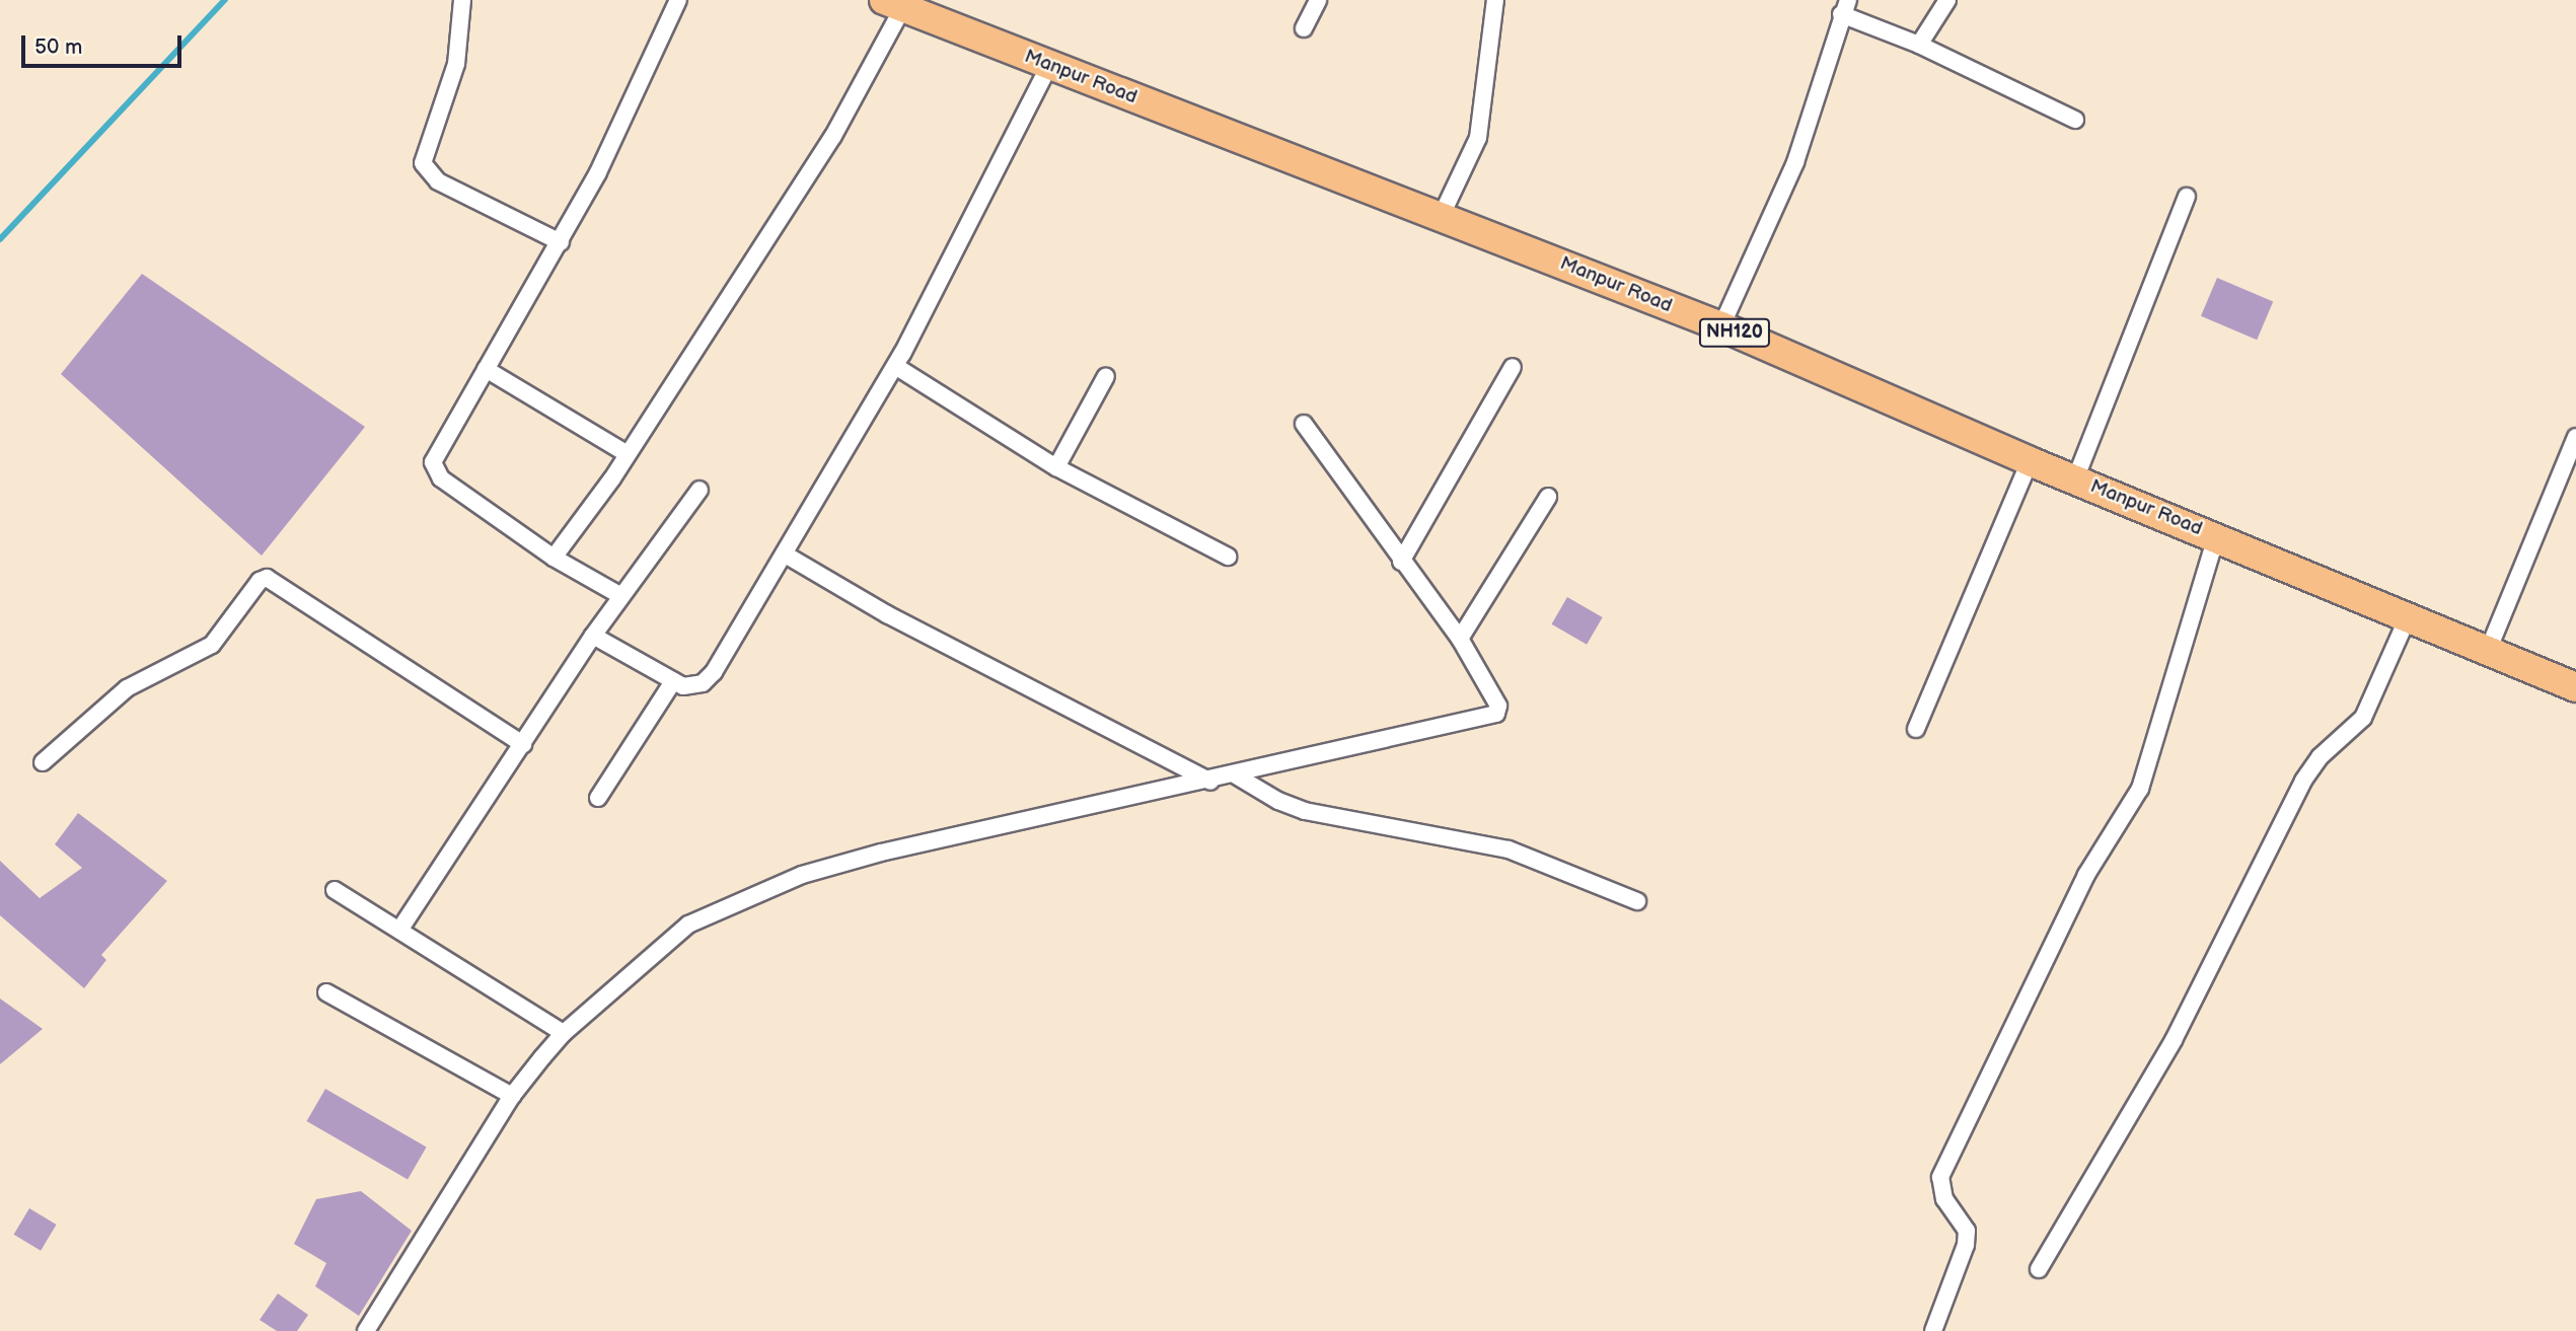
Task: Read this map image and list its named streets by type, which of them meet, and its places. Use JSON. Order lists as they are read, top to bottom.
{
  "streets": {
    "highway": ["Manpur Road", "NH120"]
  },
  "scale_bar": "50 m"
}
